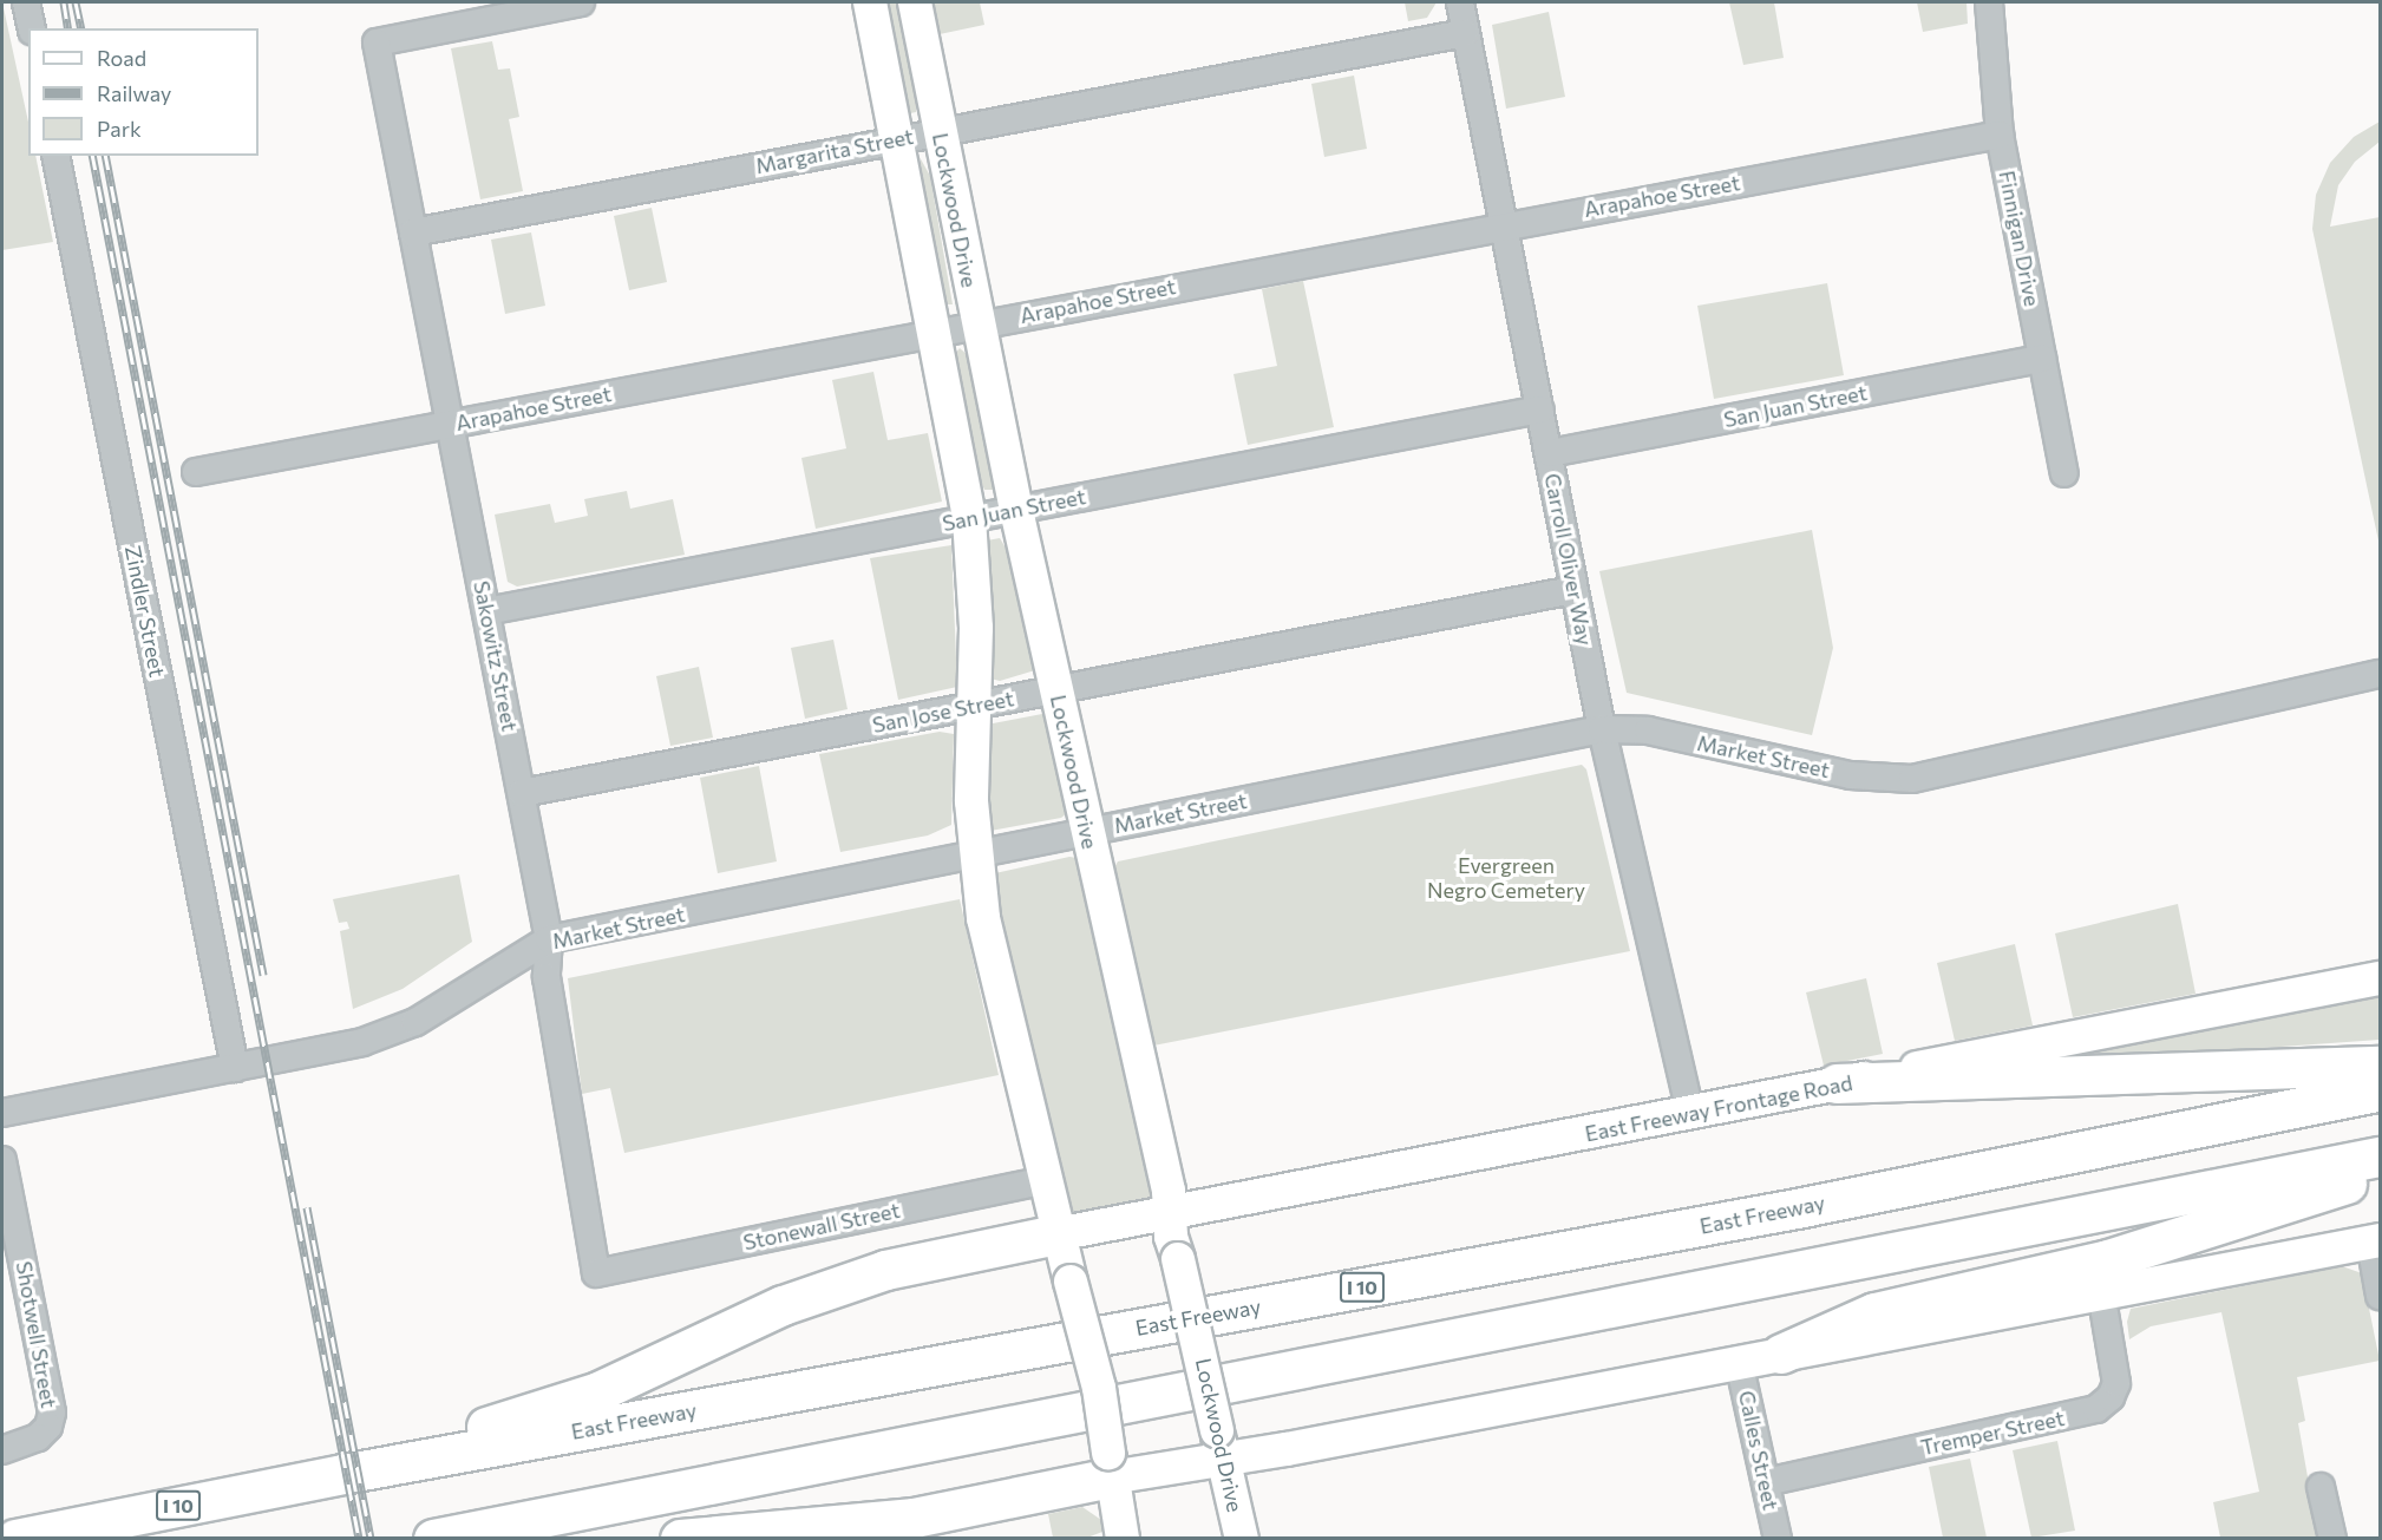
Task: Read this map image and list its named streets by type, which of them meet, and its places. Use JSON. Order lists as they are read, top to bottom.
{
  "streets": {
    "highway": ["East Freeway", "I 10"],
    "main road": ["Lockwood Drive", "East Freeway Frontage Road"],
    "street": [
      "Margarita Street",
      "Arapahoe Street",
      "Finnigan Drive",
      "San Juan Street",
      "Carroll Oliver Way",
      "Zindler Street",
      "Sakowitz Street",
      "San Jose Street",
      "Market Street",
      "Stonewall Street",
      "Shotwell Street",
      "Tremper Street",
      "Calles Street"
    ]
  },
  "crossings": [
    ["Margarita Street", "Lockwood Drive"],
    ["Margarita Street", "Carroll Oliver Way"],
    ["Margarita Street", "Sakowitz Street"],
    ["Arapahoe Street", "Lockwood Drive"],
    ["Arapahoe Street", "Finnigan Drive"],
    ["Arapahoe Street", "Carroll Oliver Way"],
    ["Arapahoe Street", "Sakowitz Street"],
    ["Lockwood Drive", "San Juan Street"],
    ["Lockwood Drive", "San Jose Street"],
    ["Lockwood Drive", "Market Street"],
    ["Lockwood Drive", "East Freeway Frontage Road"],
    ["Lockwood Drive", "Stonewall Street"],
    ["Finnigan Drive", "San Juan Street"],
    ["San Juan Street", "Carroll Oliver Way"],
    ["San Juan Street", "Sakowitz Street"],
    ["Carroll Oliver Way", "San Jose Street"],
    ["Carroll Oliver Way", "Market Street"],
    ["Carroll Oliver Way", "East Freeway Frontage Road"],
    ["Zindler Street", "Market Street"],
    ["Sakowitz Street", "San Jose Street"],
    ["Sakowitz Street", "Market Street"],
    ["Sakowitz Street", "Stonewall Street"],
    ["Tremper Street", "Calles Street"]
  ],
  "parks": ["Evergreen Negro Cemetery"],
  "legend": ["Road", "Railway", "Park"]
}
